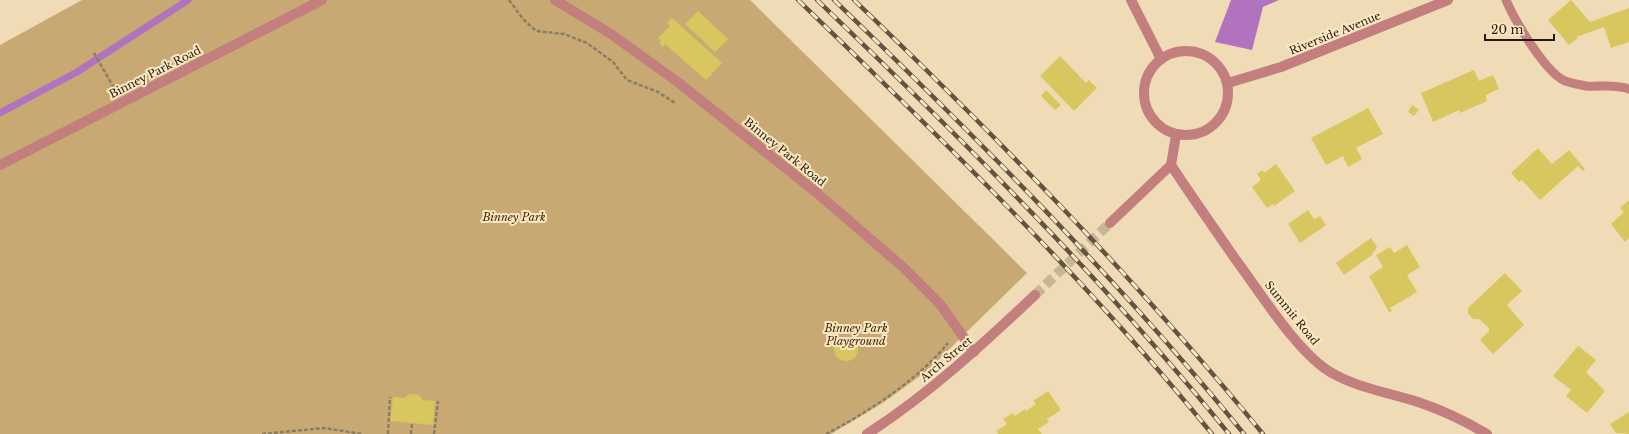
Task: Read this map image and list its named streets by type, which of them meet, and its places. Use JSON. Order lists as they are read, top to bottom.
{
  "streets": {
    "street": [
      "Riverside Avenue",
      "Binney Park Road",
      "Summit Road",
      "Arch Street"
    ]
  },
  "crossings": [
    ["Binney Park Road", "Arch Street"]
  ],
  "parks": ["Binney Park", "Binney Park Playground"],
  "scale_bar": "20 m"
}
